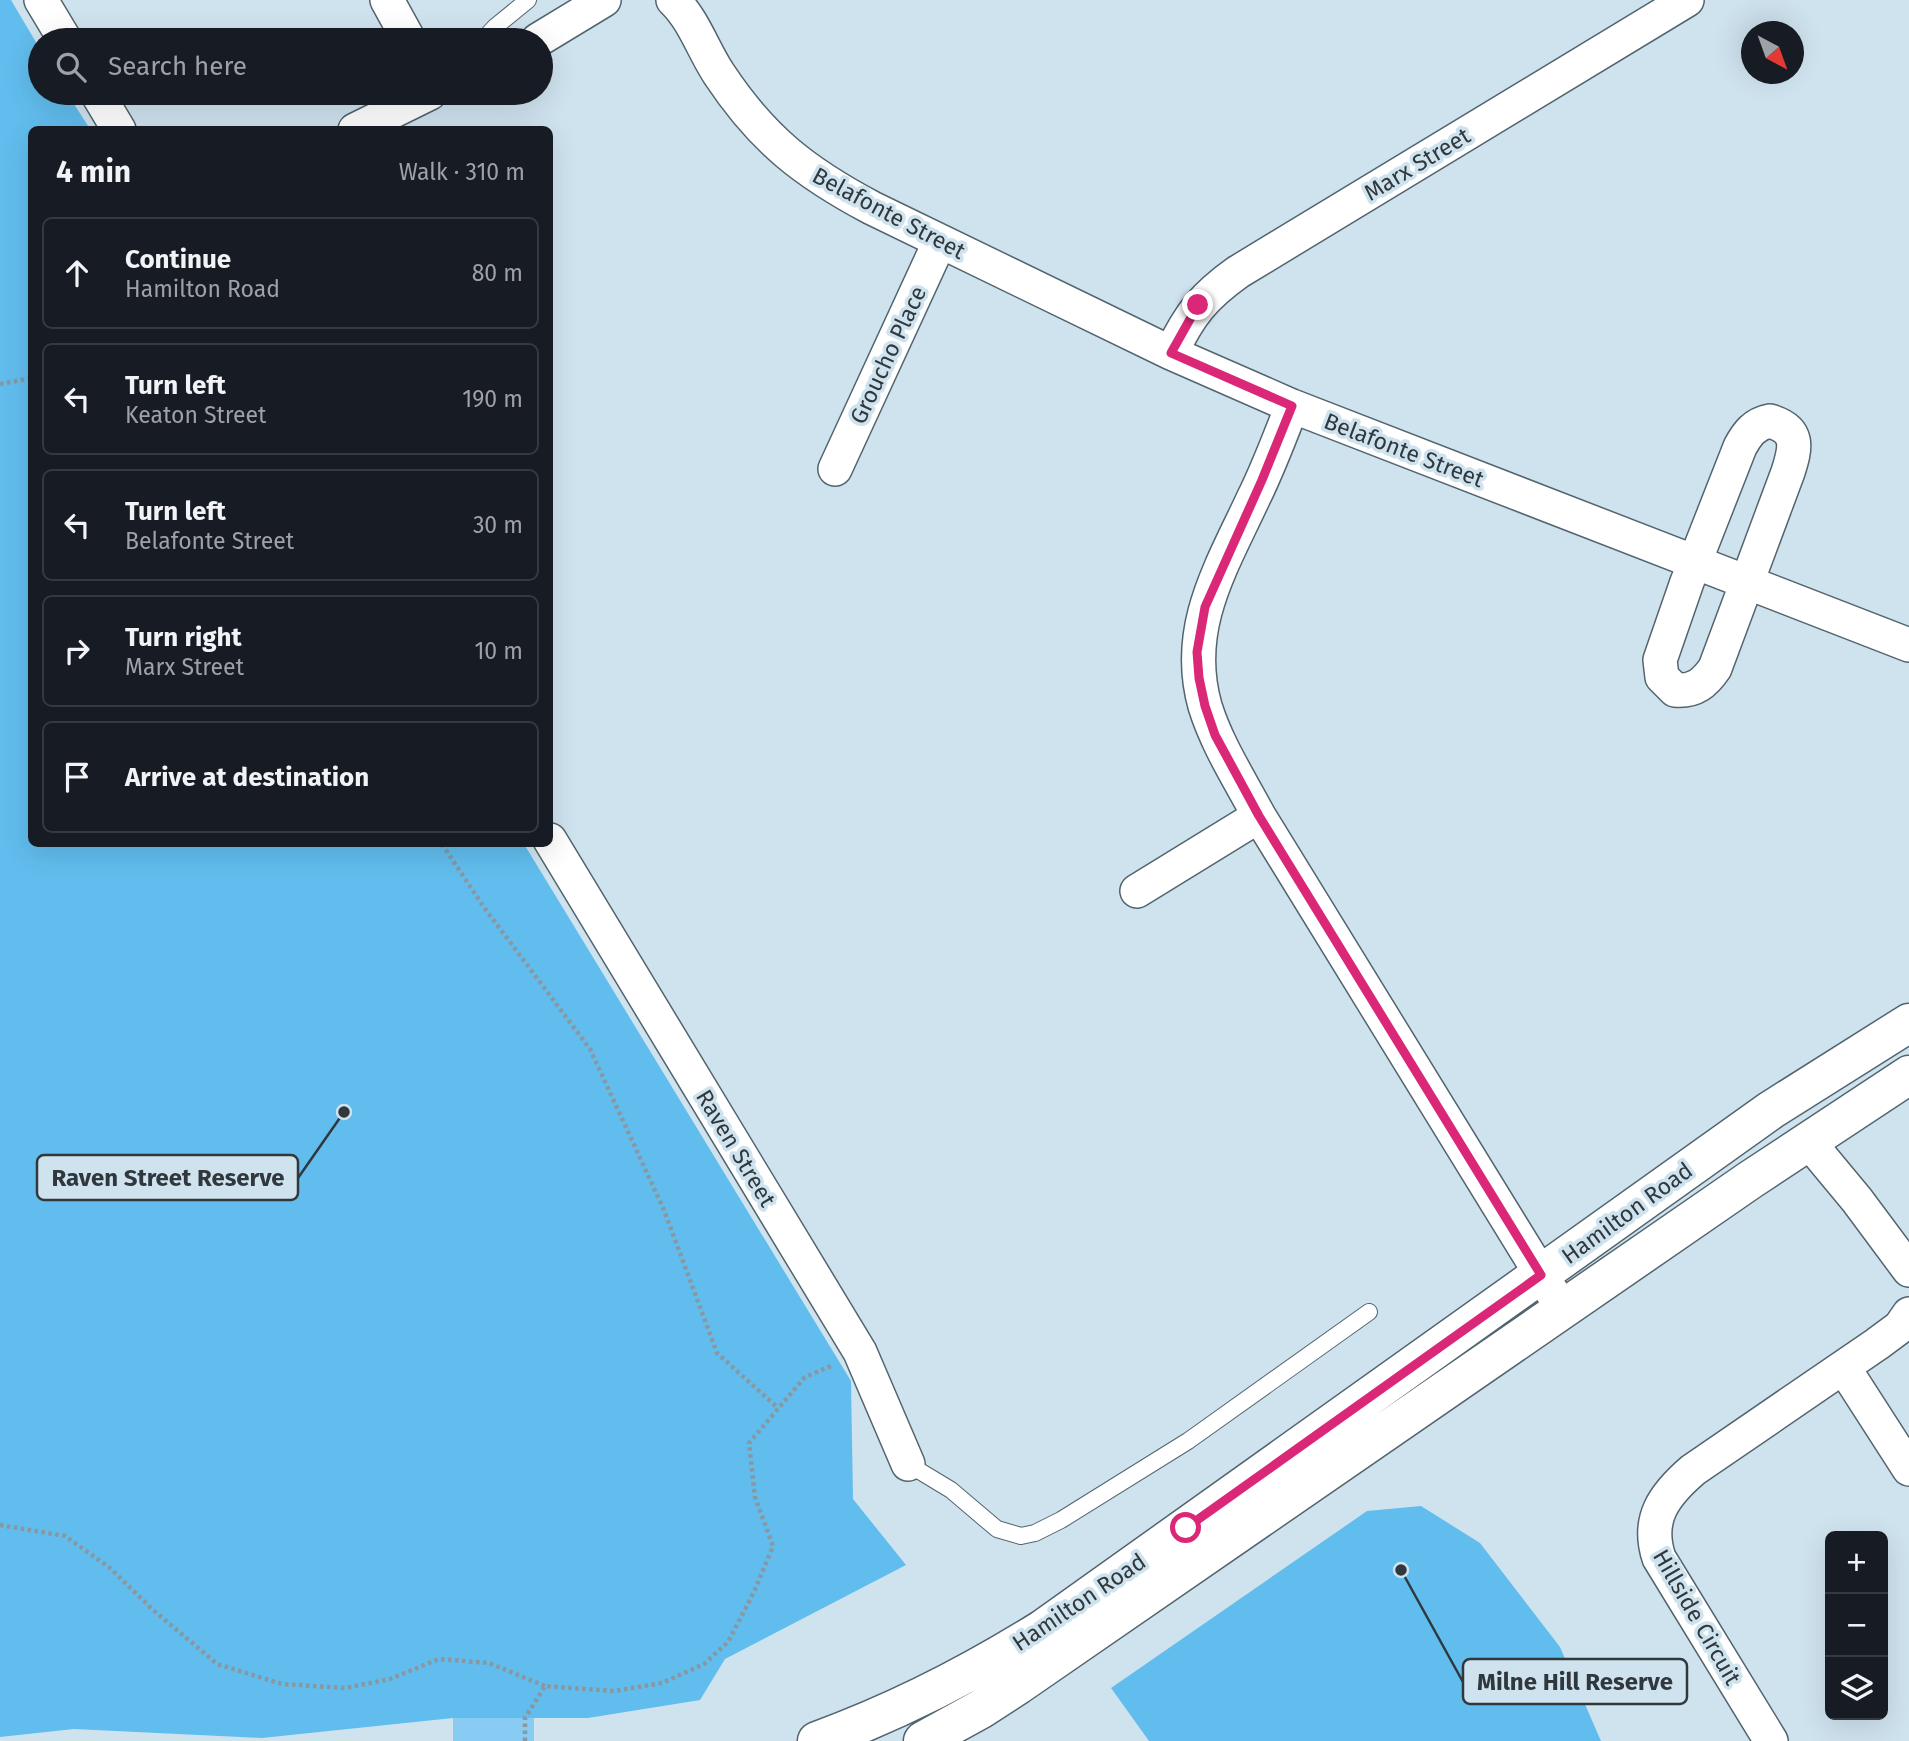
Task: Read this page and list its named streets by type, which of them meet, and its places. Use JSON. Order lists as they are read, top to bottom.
{
  "streets": {
    "main road": ["Hamilton Road"],
    "street": [
      "Marx Street",
      "Belafonte Street",
      "Groucho Place",
      "Raven Street",
      "Hillside Circuit"
    ]
  },
  "crossings": [
    ["Marx Street", "Belafonte Street"],
    ["Belafonte Street", "Groucho Place"]
  ],
  "places": ["Raven Street Reserve", "Milne Hill Reserve"],
  "north": "bottom right",
  "page": {
    "search": "Search here",
    "heading": ["4 min", "Walk · 310 m"],
    "list": [
      ["Continue", "Hamilton Road", "80 m"],
      ["Turn left", "Keaton Street", "190 m"],
      ["Turn left", "Belafonte Street", "30 m"],
      ["Turn right", "Marx Street", "10 m"],
      "Arrive at destination"
    ],
    "map_buttons": ["+", "−"]
  }
}
